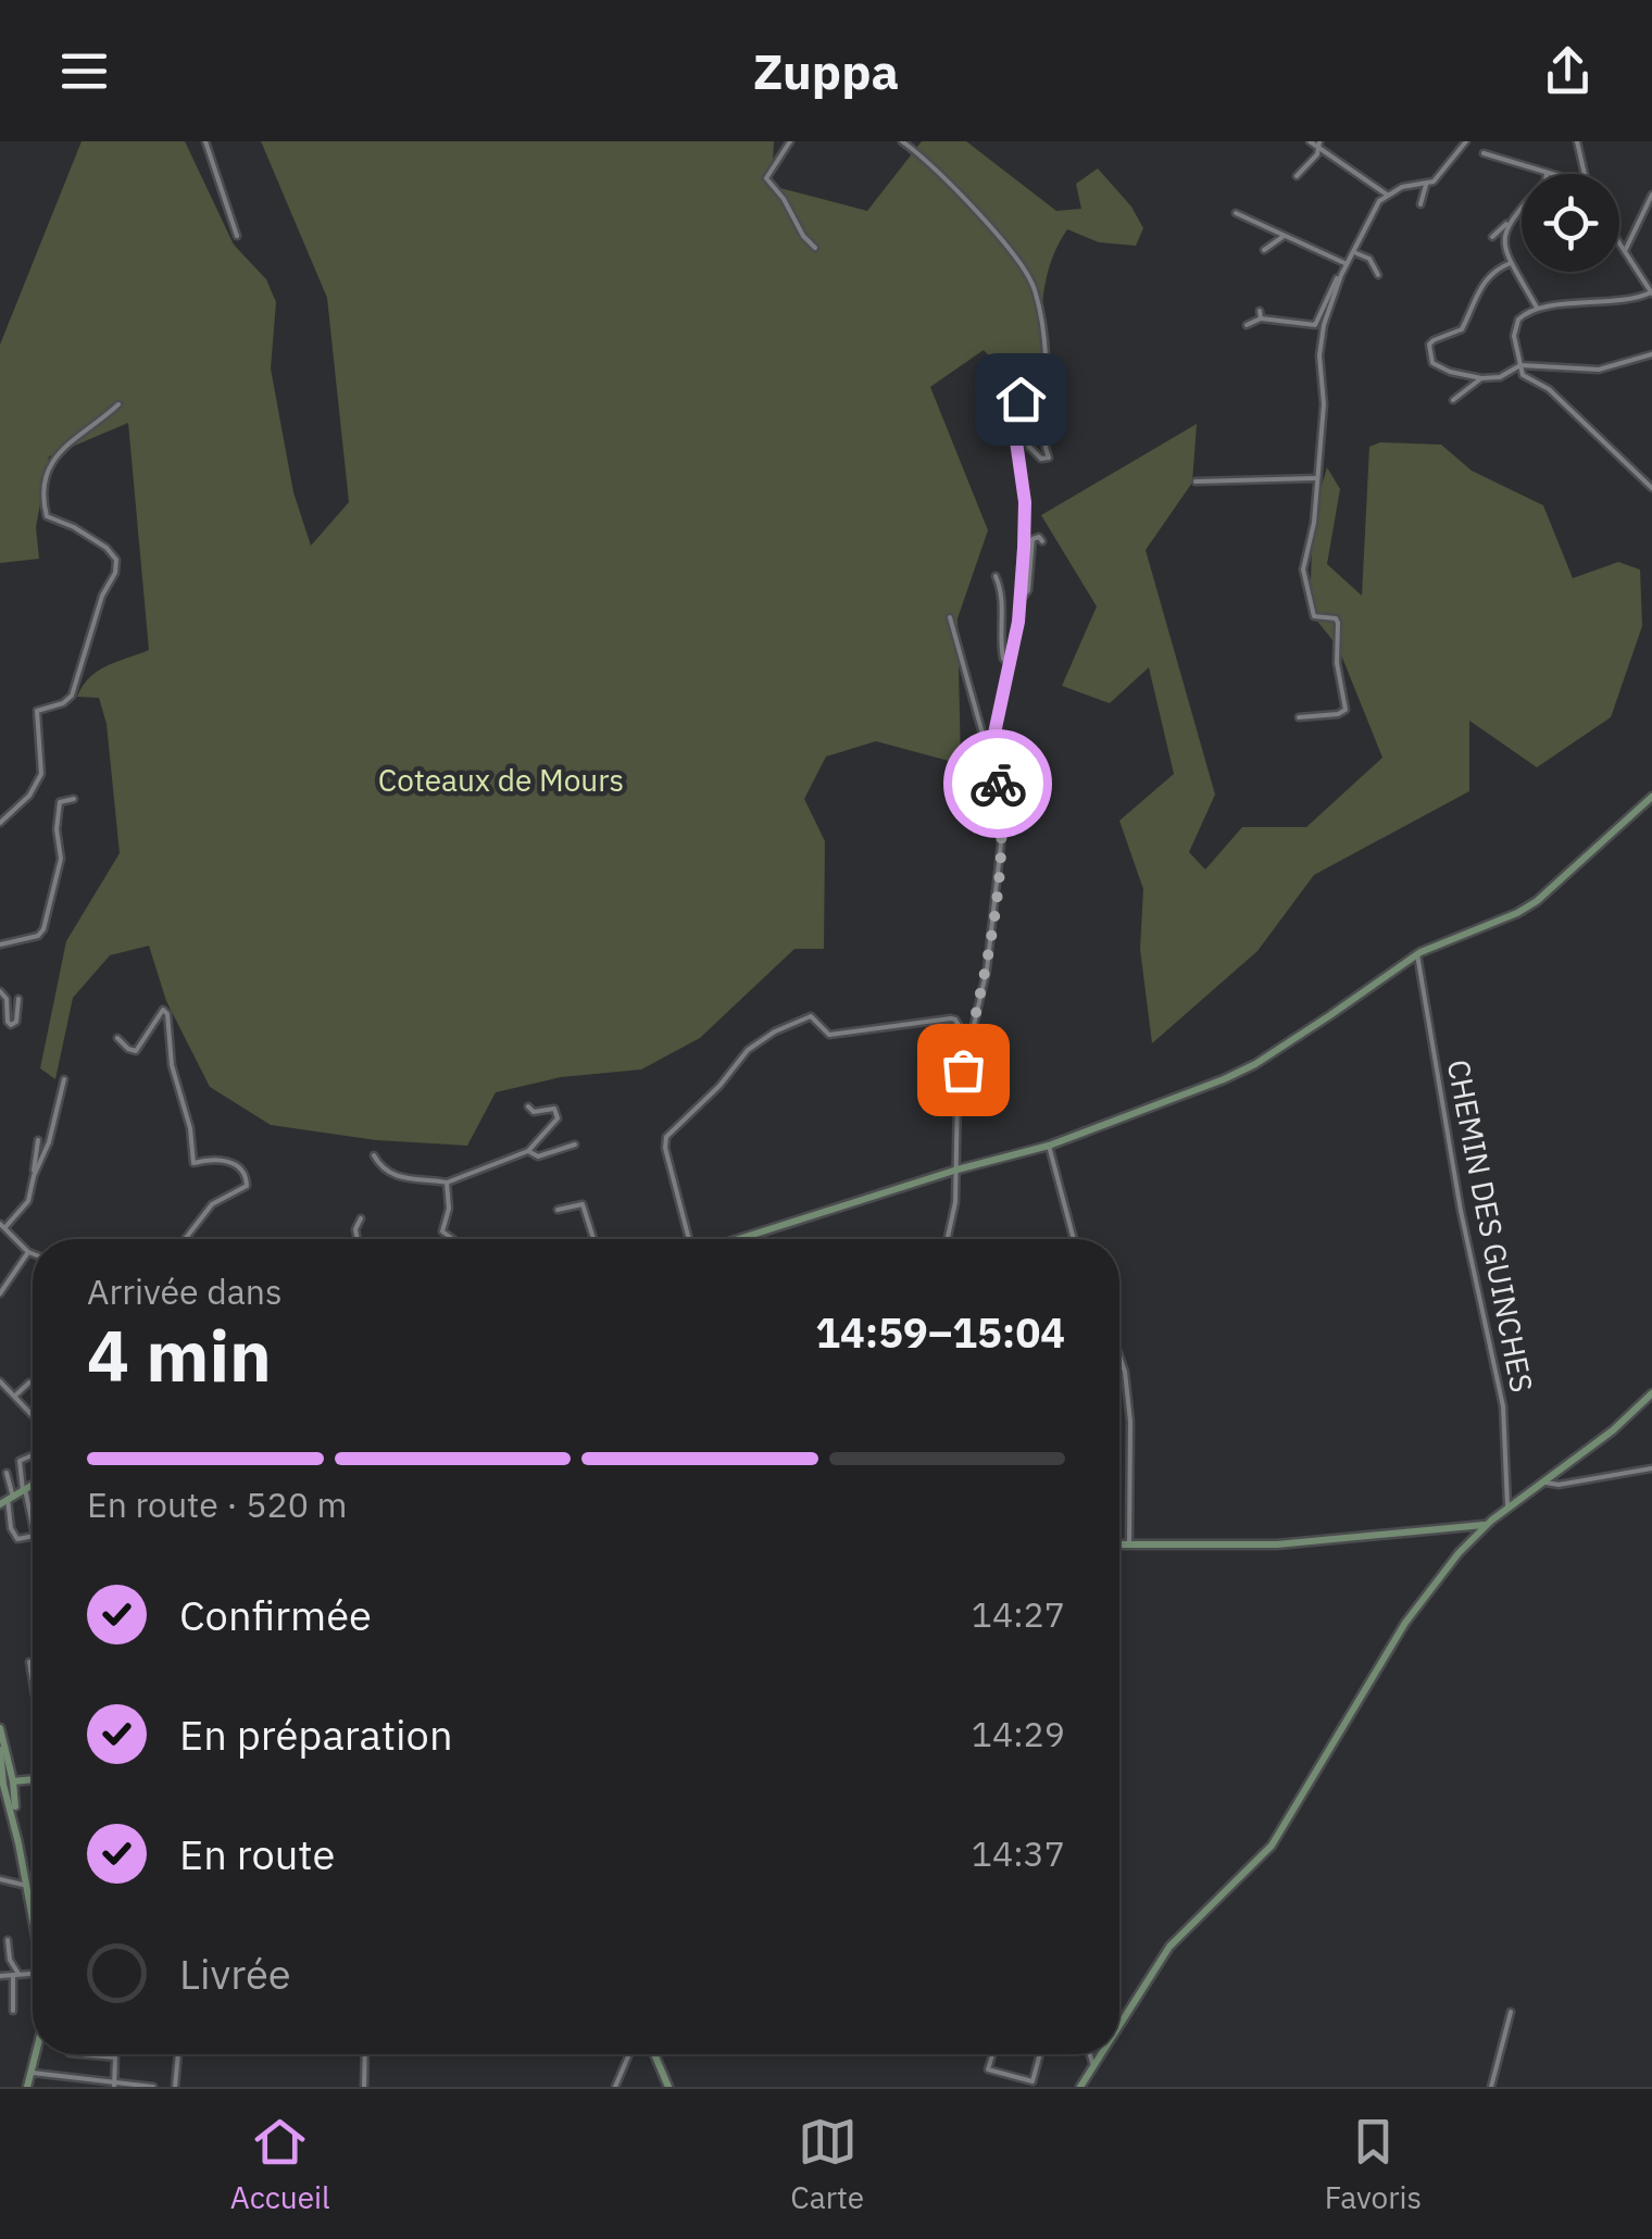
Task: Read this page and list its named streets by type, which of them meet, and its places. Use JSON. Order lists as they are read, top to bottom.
{
  "streets": {
    "street": ["CHEMIN DES GUINCHES"]
  },
  "parks": ["Coteaux de Mours"],
  "page": {
    "header": "Zuppa",
    "heading": ["4 min", "Arrivée dans", "14:59–15:04"],
    "bar": "En route · 520 m",
    "list": [
      ["Confirmée", "14:27"],
      ["En préparation", "14:29"],
      ["En route", "14:37"],
      "Livrée"
    ],
    "tabs": ["Accueil", "Carte", "Favoris"]
  }
}
